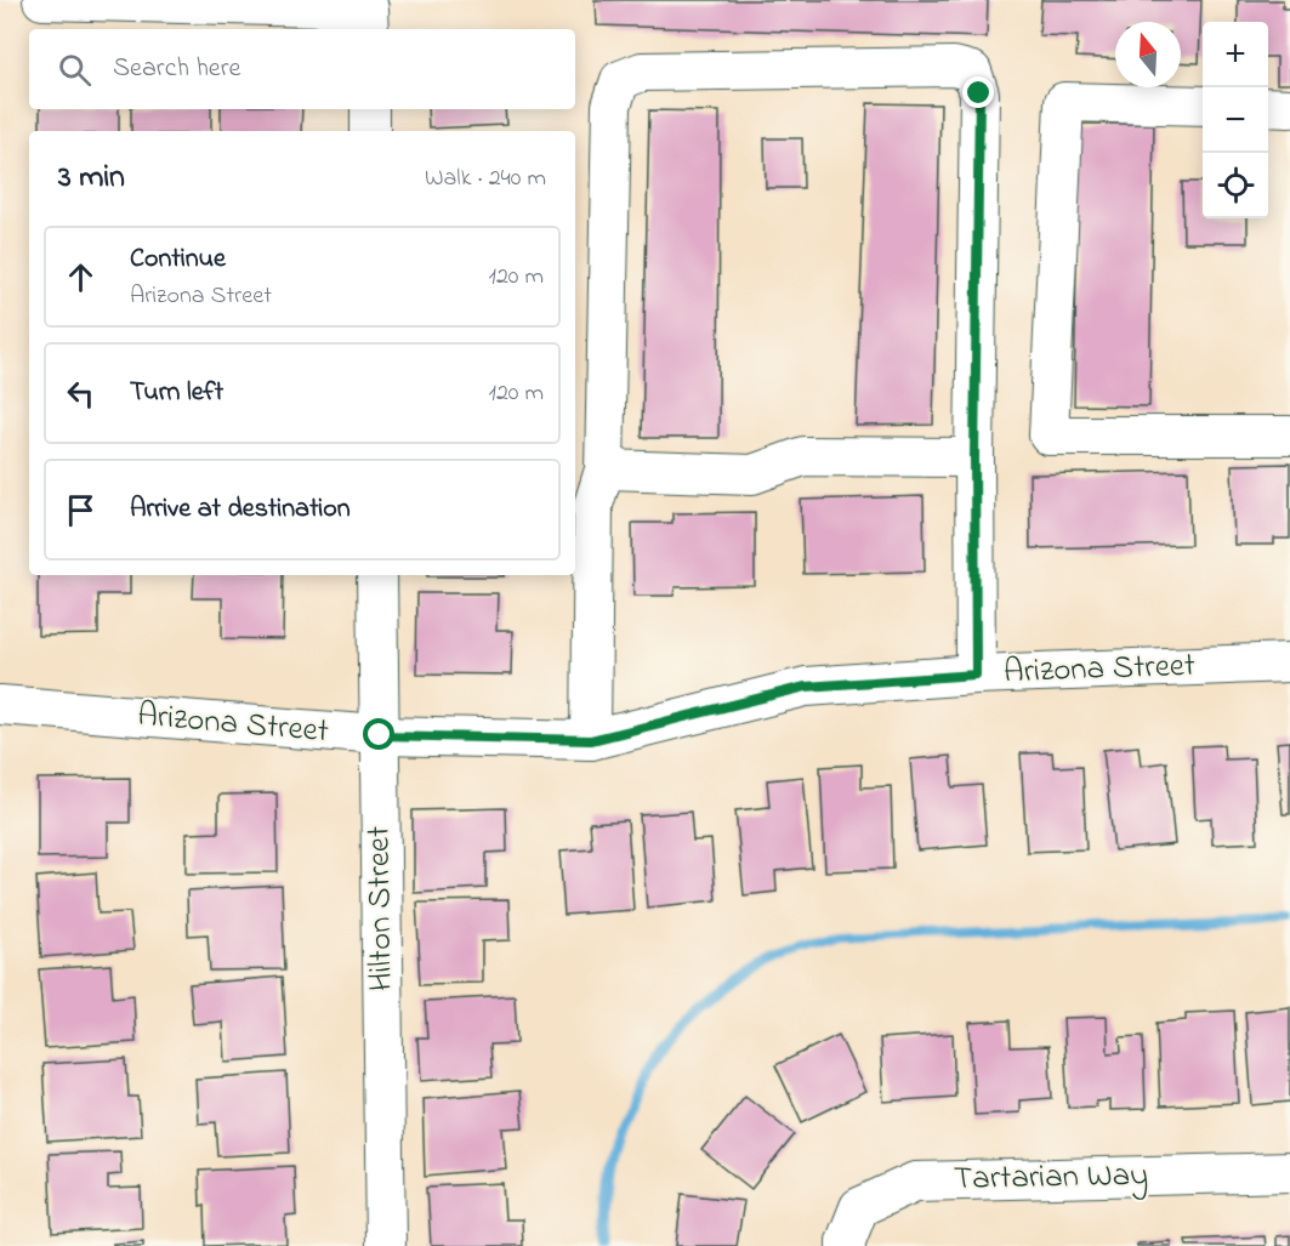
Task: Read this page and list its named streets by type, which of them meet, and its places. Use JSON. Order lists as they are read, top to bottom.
{
  "streets": {
    "street": ["Arizona Street", "Hilton Street", "Tartarian Way"]
  },
  "crossings": [
    ["Arizona Street", "Hilton Street"]
  ],
  "north": "top",
  "page": {
    "map_buttons": ["+", "−"],
    "search": "Search here",
    "heading": ["3 min", "Walk · 240 m"],
    "list": [
      ["Continue", "Arizona Street", "120 m"],
      ["Turn left", "120 m"],
      "Arrive at destination"
    ]
  }
}
